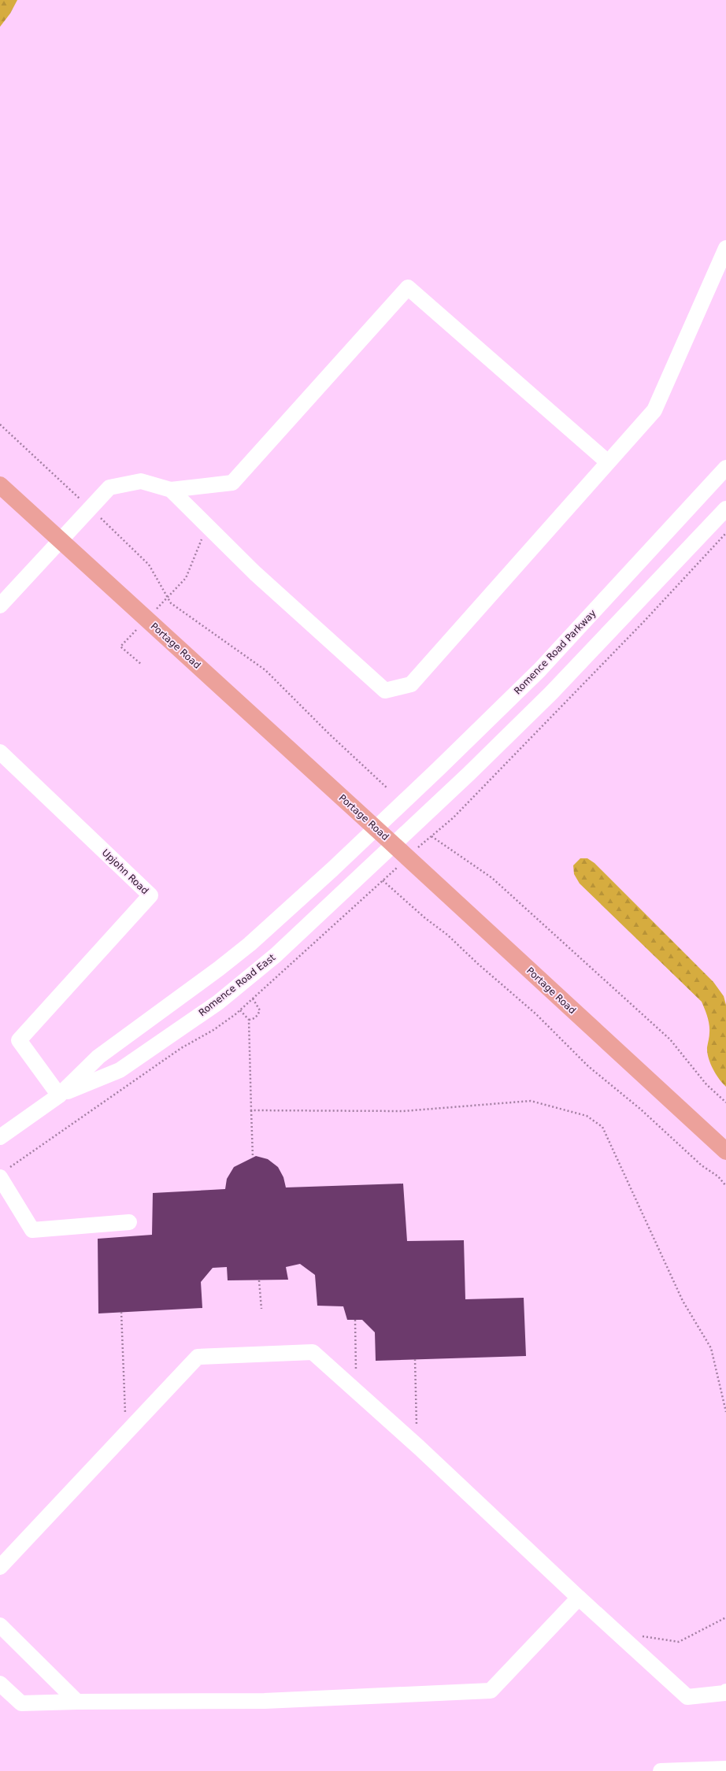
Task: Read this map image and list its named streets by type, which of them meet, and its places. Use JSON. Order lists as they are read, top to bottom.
{
  "streets": {
    "main road": ["Portage Road"],
    "street": ["Romence Road Parkway", "Upjohn Road", "Romence Road East"]
  },
  "crossings": [
    ["Portage Road", "Romence Road Parkway"],
    ["Portage Road", "Romence Road East"],
    ["Romence Road Parkway", "Romence Road East"],
    ["Upjohn Road", "Romence Road East"]
  ]
}
